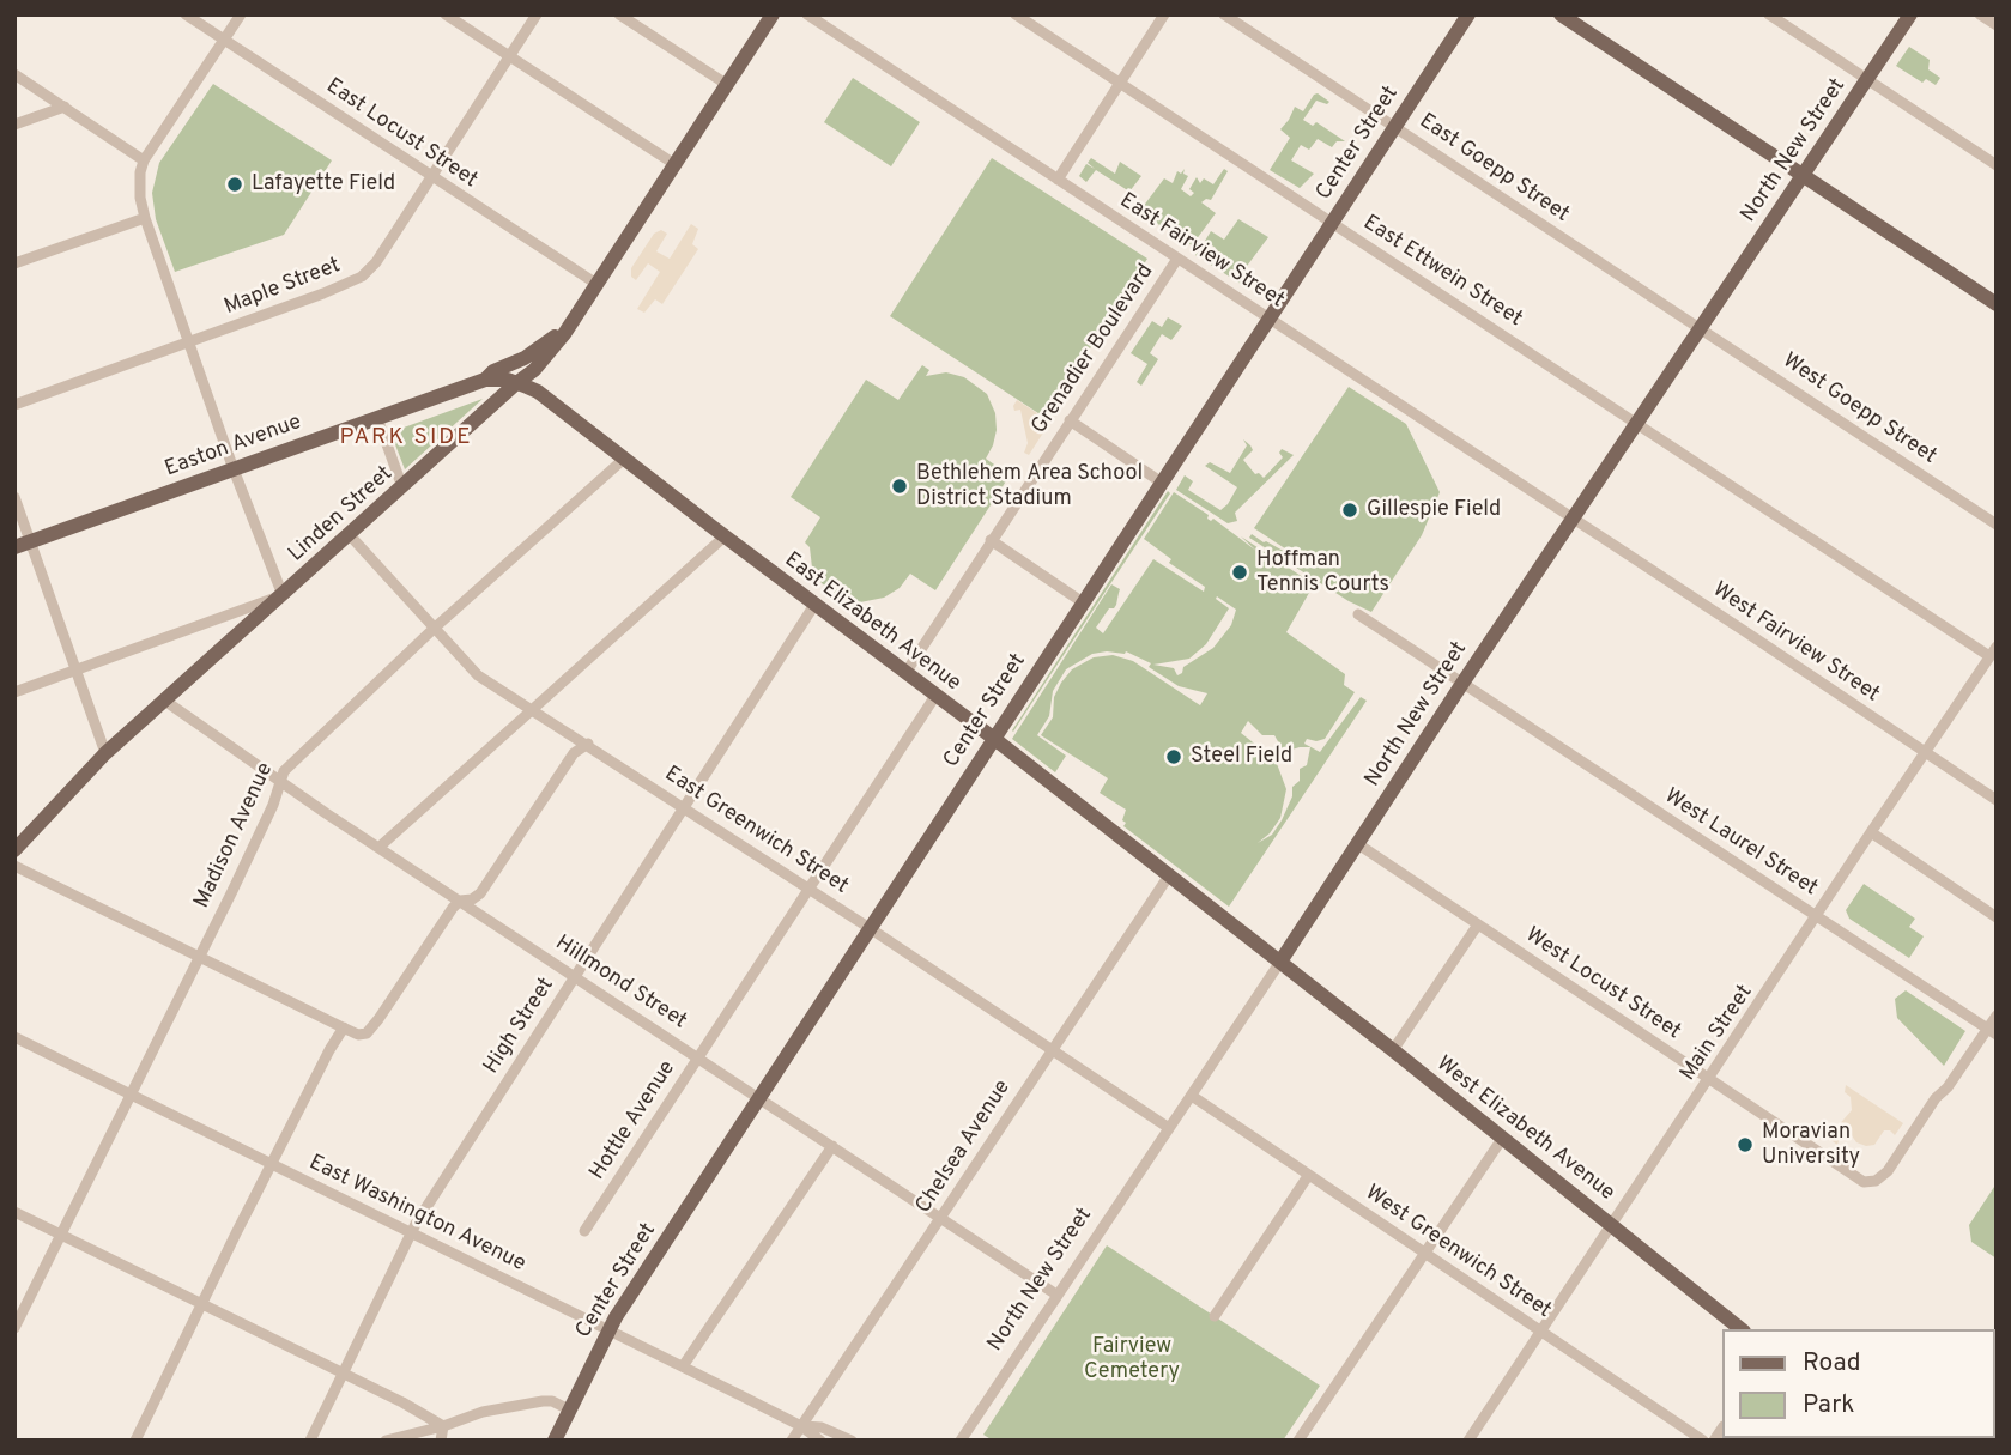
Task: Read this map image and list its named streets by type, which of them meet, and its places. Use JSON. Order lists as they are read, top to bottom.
{
  "streets": {
    "main road": [
      "Center Street",
      "North New Street",
      "Easton Avenue",
      "Linden Street",
      "East Elizabeth Avenue",
      "West Elizabeth Avenue"
    ],
    "street": [
      "East Locust Street",
      "East Goepp Street",
      "East Fairview Street",
      "East Ettwein Street",
      "Maple Street",
      "Grenadier Boulevard",
      "West Goepp Street",
      "West Fairview Street",
      "East Greenwich Street",
      "Madison Avenue",
      "West Laurel Street",
      "Hillmond Street",
      "West Locust Street",
      "High Street",
      "Main Street",
      "Hottle Avenue",
      "Chelsea Avenue",
      "East Washington Avenue",
      "West Greenwich Street"
    ]
  },
  "crossings": [
    ["East Locust Street", "Maple Street"],
    ["East Locust Street", "Linden Street"],
    ["Center Street", "East Goepp Street"],
    ["Center Street", "East Fairview Street"],
    ["Center Street", "East Ettwein Street"],
    ["Center Street", "East Elizabeth Avenue"],
    ["Center Street", "East Greenwich Street"],
    ["Center Street", "Hillmond Street"],
    ["Center Street", "East Washington Avenue"],
    ["North New Street", "East Goepp Street"],
    ["North New Street", "East Fairview Street"],
    ["North New Street", "East Ettwein Street"],
    ["North New Street", "West Goepp Street"],
    ["North New Street", "East Elizabeth Avenue"],
    ["North New Street", "West Fairview Street"],
    ["North New Street", "East Greenwich Street"],
    ["North New Street", "West Laurel Street"],
    ["North New Street", "Hillmond Street"],
    ["North New Street", "West Locust Street"],
    ["North New Street", "West Elizabeth Avenue"],
    ["North New Street", "West Greenwich Street"],
    ["East Goepp Street", "West Goepp Street"],
    ["East Fairview Street", "Grenadier Boulevard"],
    ["East Fairview Street", "West Fairview Street"],
    ["East Ettwein Street", "Main Street"],
    ["Grenadier Boulevard", "East Elizabeth Avenue"],
    ["Easton Avenue", "Linden Street"],
    ["Easton Avenue", "East Elizabeth Avenue"],
    ["Linden Street", "East Elizabeth Avenue"],
    ["Linden Street", "East Greenwich Street"],
    ["Linden Street", "Hillmond Street"],
    ["East Elizabeth Avenue", "Madison Avenue"],
    ["East Elizabeth Avenue", "High Street"],
    ["East Elizabeth Avenue", "Hottle Avenue"],
    ["East Elizabeth Avenue", "West Elizabeth Avenue"],
    ["East Elizabeth Avenue", "Chelsea Avenue"],
    ["West Fairview Street", "Main Street"],
    ["East Greenwich Street", "Madison Avenue"],
    ["East Greenwich Street", "High Street"],
    ["East Greenwich Street", "Hottle Avenue"],
    ["East Greenwich Street", "Chelsea Avenue"],
    ["Madison Avenue", "Hillmond Street"],
    ["Madison Avenue", "East Washington Avenue"],
    ["West Laurel Street", "West Locust Street"],
    ["West Laurel Street", "Main Street"],
    ["Hillmond Street", "High Street"],
    ["Hillmond Street", "Hottle Avenue"],
    ["Hillmond Street", "Chelsea Avenue"],
    ["West Locust Street", "Main Street"],
    ["High Street", "East Washington Avenue"],
    ["Main Street", "West Elizabeth Avenue"],
    ["Main Street", "West Greenwich Street"],
    ["Chelsea Avenue", "East Washington Avenue"]
  ],
  "districts": ["PARK SIDE"],
  "parks": ["Fairview Cemetery"],
  "places": [
    "Lafayette Field",
    "Bethlehem Area School District Stadium",
    "Gillespie Field",
    "Hoffman Tennis Courts",
    "Steel Field",
    "Moravian University"
  ],
  "legend": ["Road", "Park"]
}
